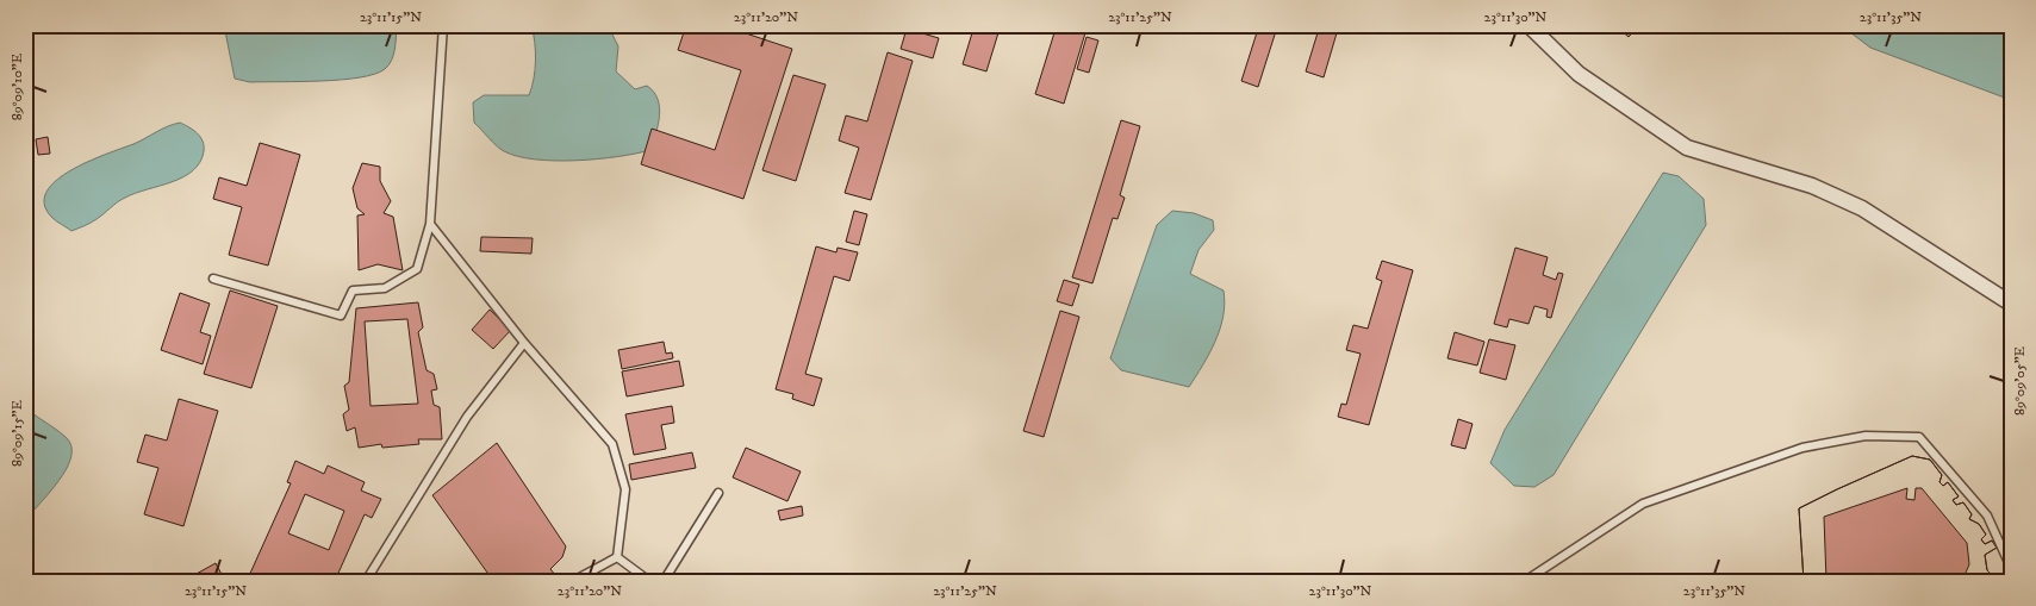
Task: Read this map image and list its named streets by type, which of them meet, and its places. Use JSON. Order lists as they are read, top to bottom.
{
  "coordinates": [
    "23°11'15\"N",
    "23°11'20\"N",
    "23°11'25\"N",
    "23°11'30\"N",
    "23°11'35\"N",
    "89°09'10\"E",
    "89°09'05\"E",
    "89°09'15\"E"
  ]
}
